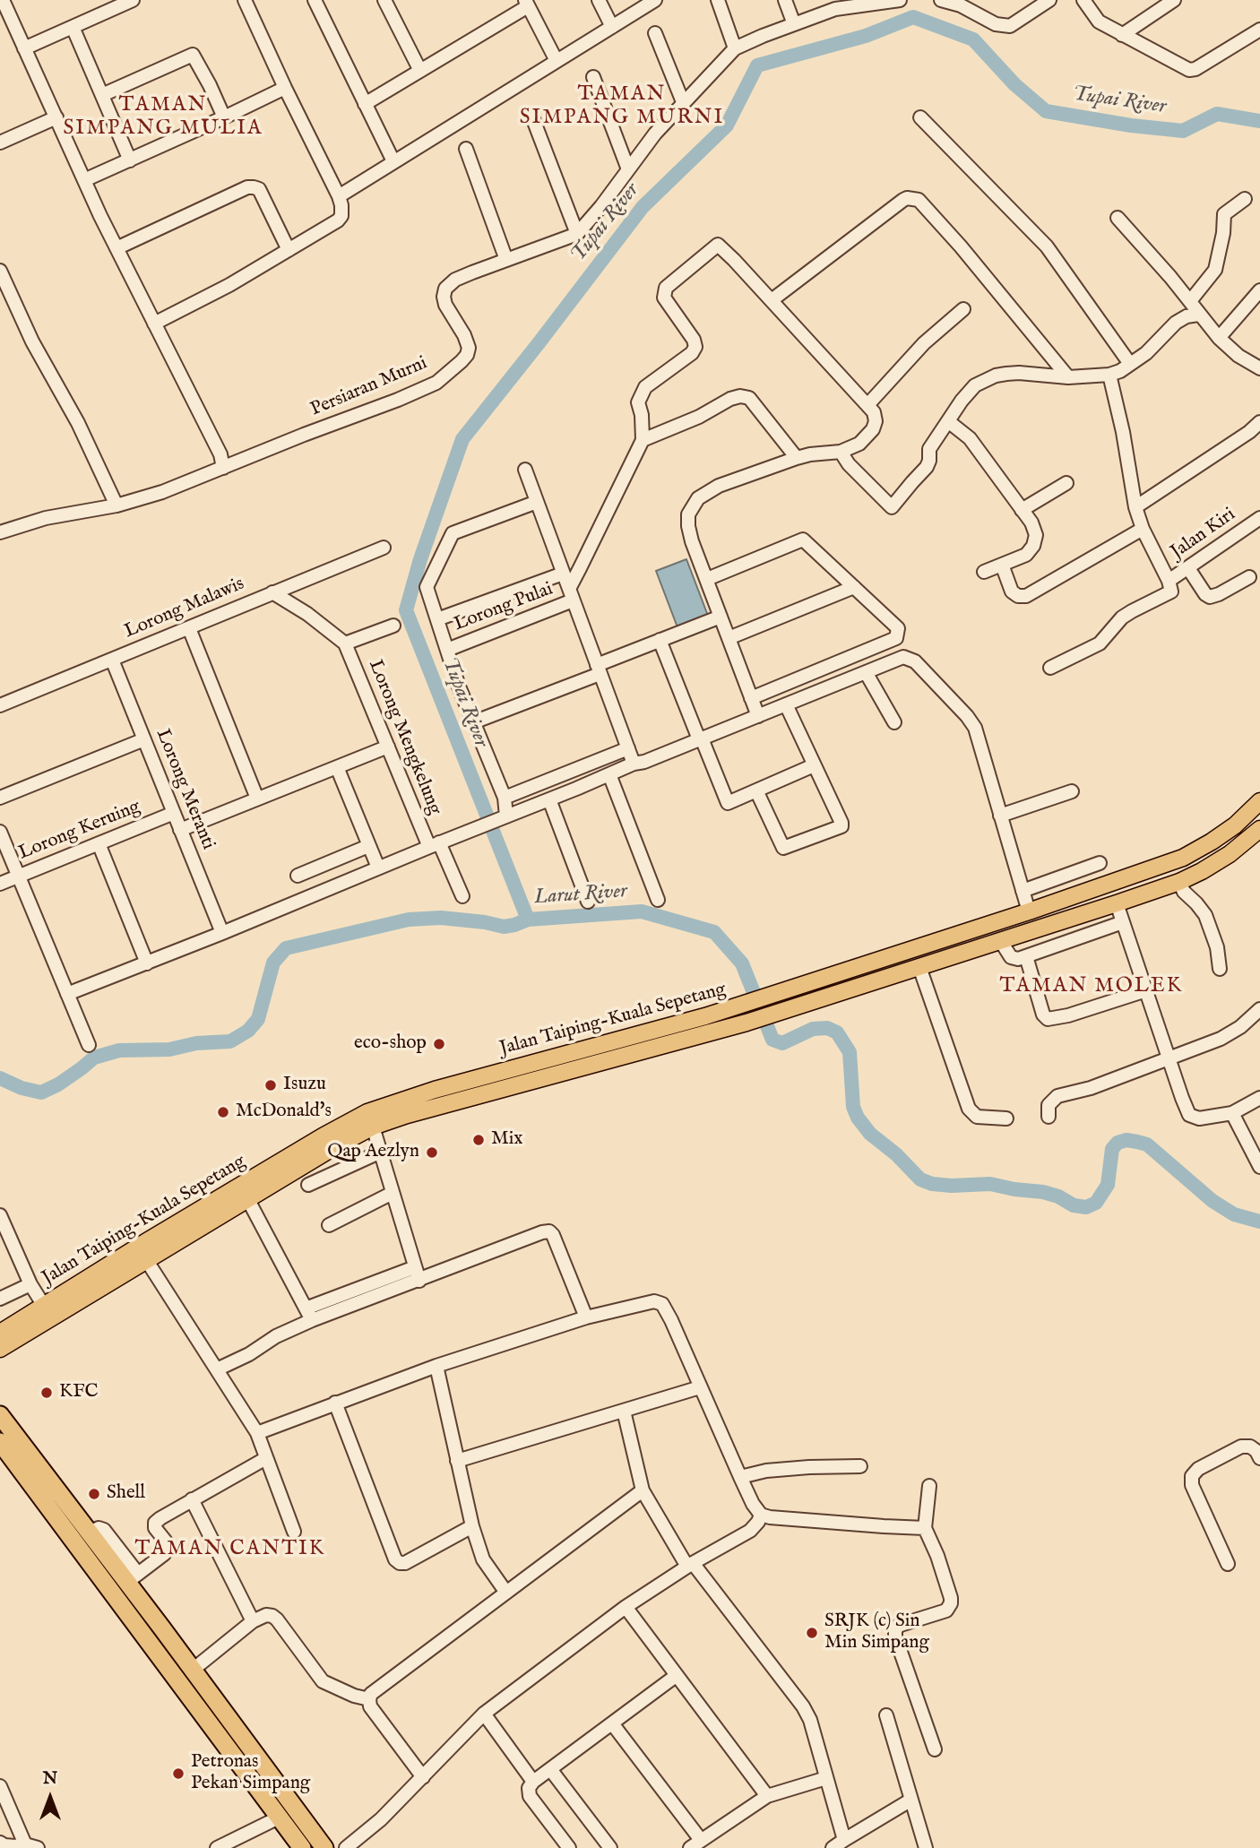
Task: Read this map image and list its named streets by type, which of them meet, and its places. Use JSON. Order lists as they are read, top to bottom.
{
  "streets": {
    "main road": ["Jalan Taiping-Kuala Sepetang"],
    "street": [
      "Persiaran Murni",
      "Jalan Kiri",
      "Lorong Pulai",
      "Lorong Malawis",
      "Lorong Mengkelung",
      "Lorong Meranti",
      "Lorong Keruing"
    ]
  },
  "crossings": [
    ["Lorong Malawis", "Lorong Meranti"],
    ["Lorong Meranti", "Lorong Keruing"]
  ],
  "districts": [
    "TAMAN SIMPANG MURNI",
    "TAMAN SIMPANG MULIA",
    "TAMAN MOLEK",
    "TAMAN CANTIK"
  ],
  "water": ["Tupai River", "Larut River"],
  "places": [
    "eco-shop",
    "Isuzu",
    "McDonald's",
    "Mix",
    "Qap Aezlyn",
    "KFC",
    "Shell",
    "SRJK (c) Sin Min Simpang",
    "Petronas Pekan Simpang"
  ],
  "north": "top"
}
